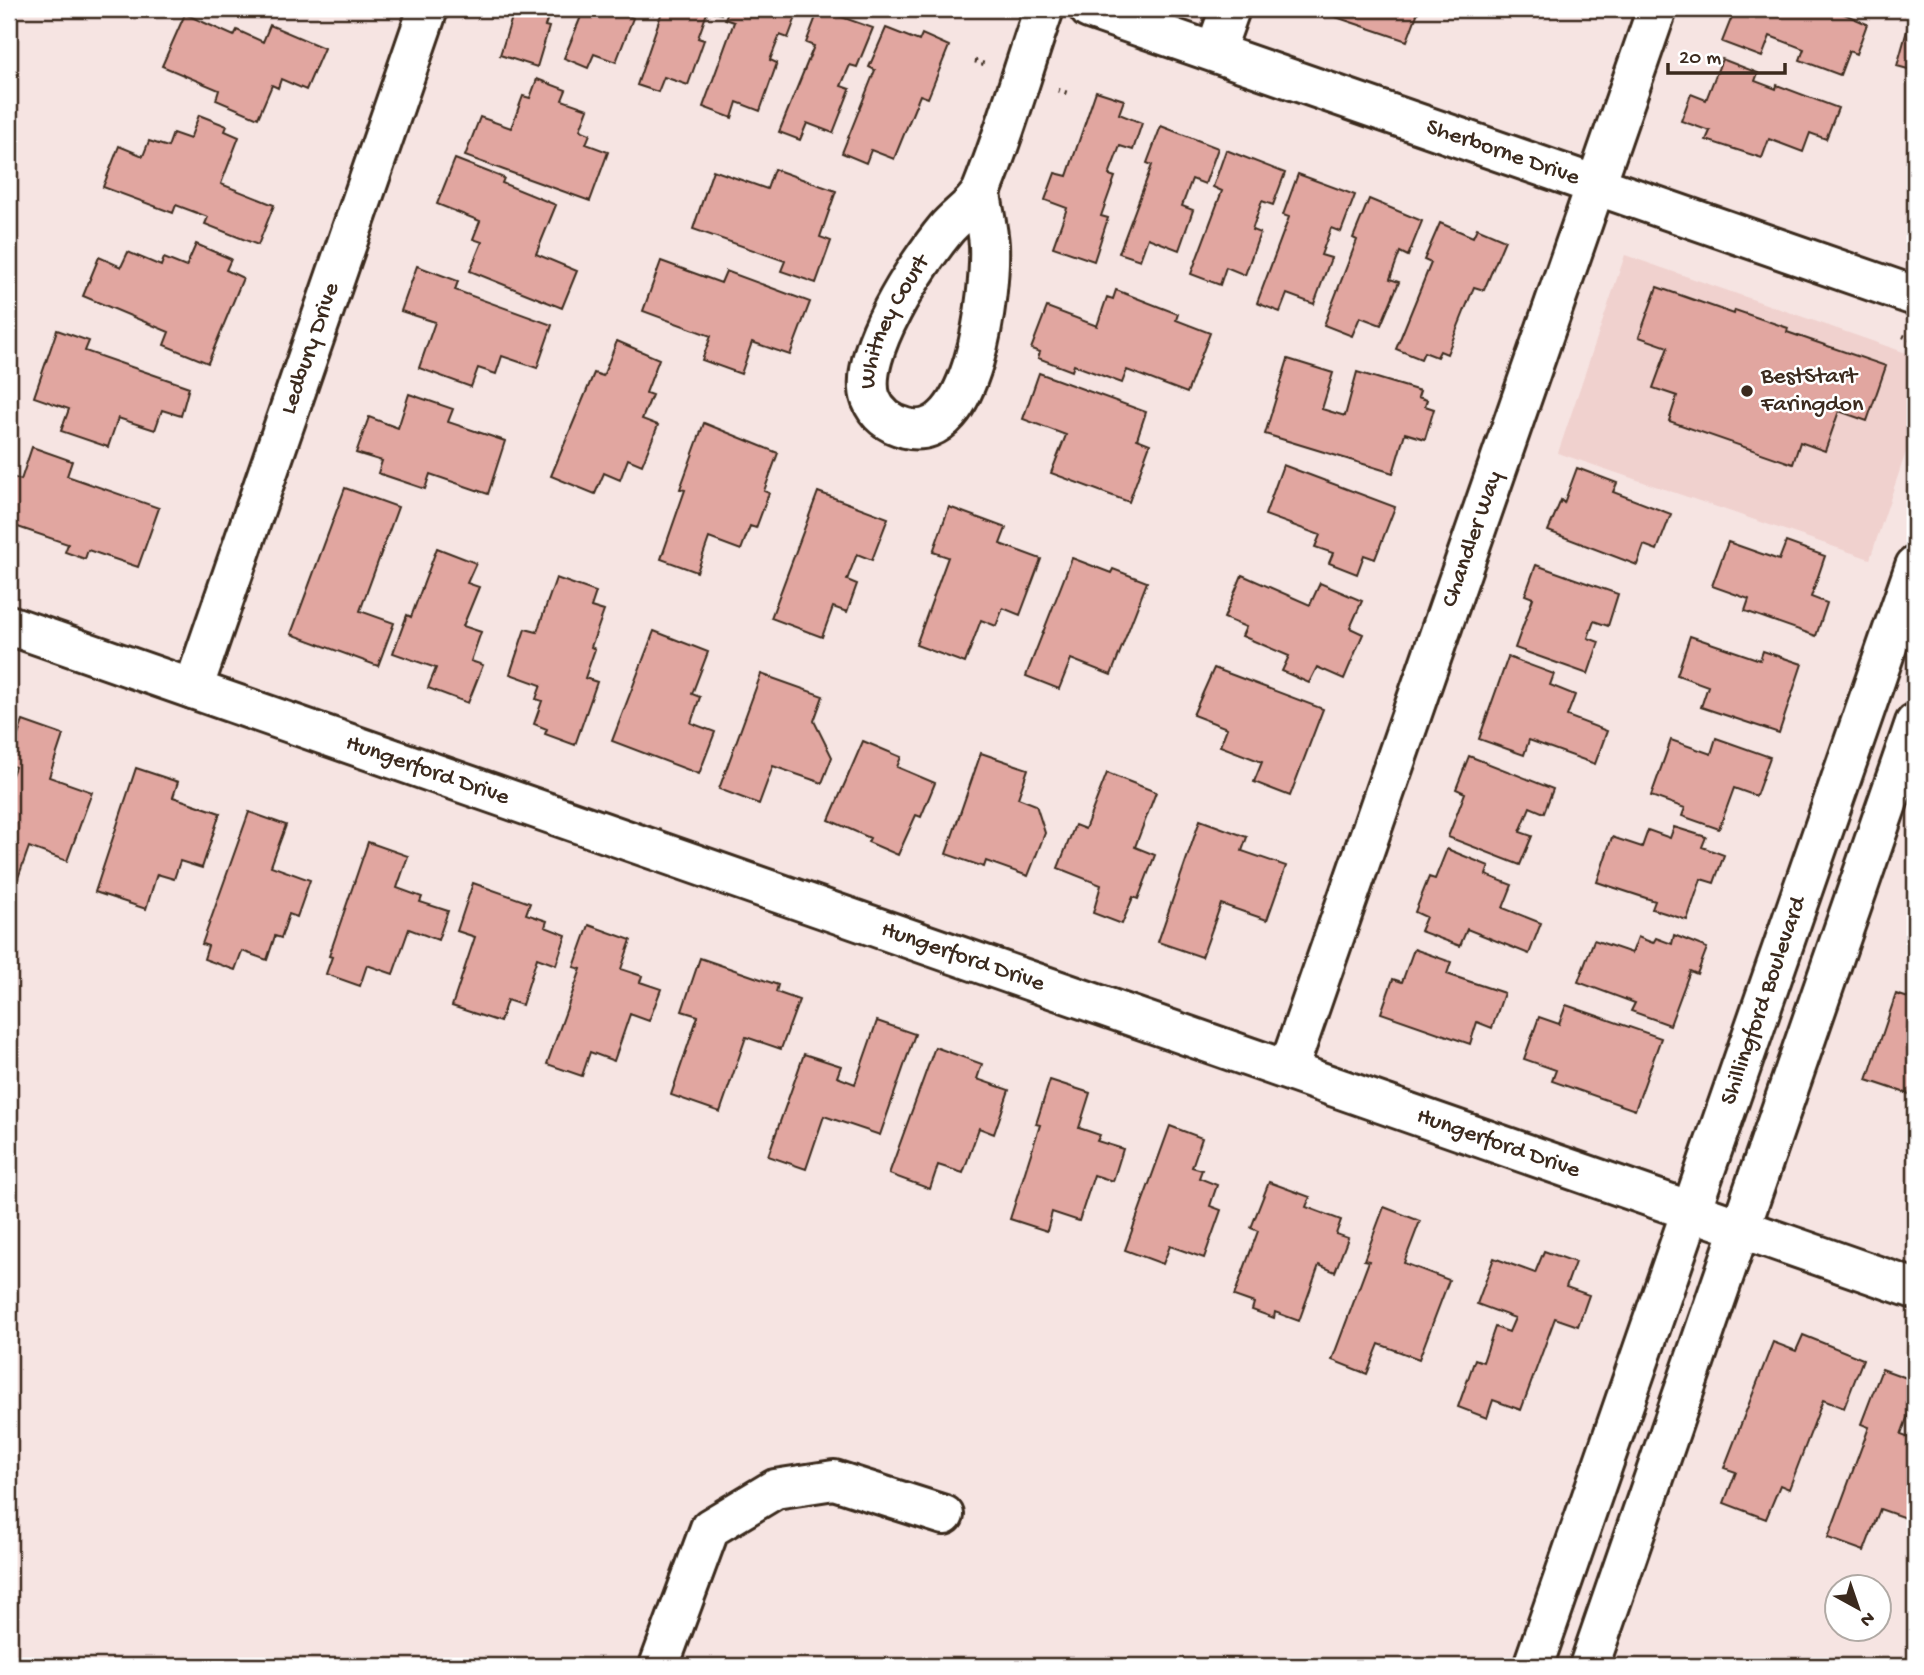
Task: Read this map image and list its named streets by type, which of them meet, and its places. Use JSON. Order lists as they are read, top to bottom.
{
  "streets": {
    "street": [
      "Sherborne Drive",
      "Whitney Court",
      "Ledbury Drive",
      "Chandler Way",
      "Hungerford Drive",
      "Shillingford Boulevard"
    ]
  },
  "crossings": [
    ["Sherborne Drive", "Chandler Way"],
    ["Ledbury Drive", "Hungerford Drive"],
    ["Chandler Way", "Hungerford Drive"],
    ["Hungerford Drive", "Shillingford Boulevard"]
  ],
  "places": ["BestStart Faringdon"],
  "scale_bar": "20 m",
  "north": "bottom right"
}
